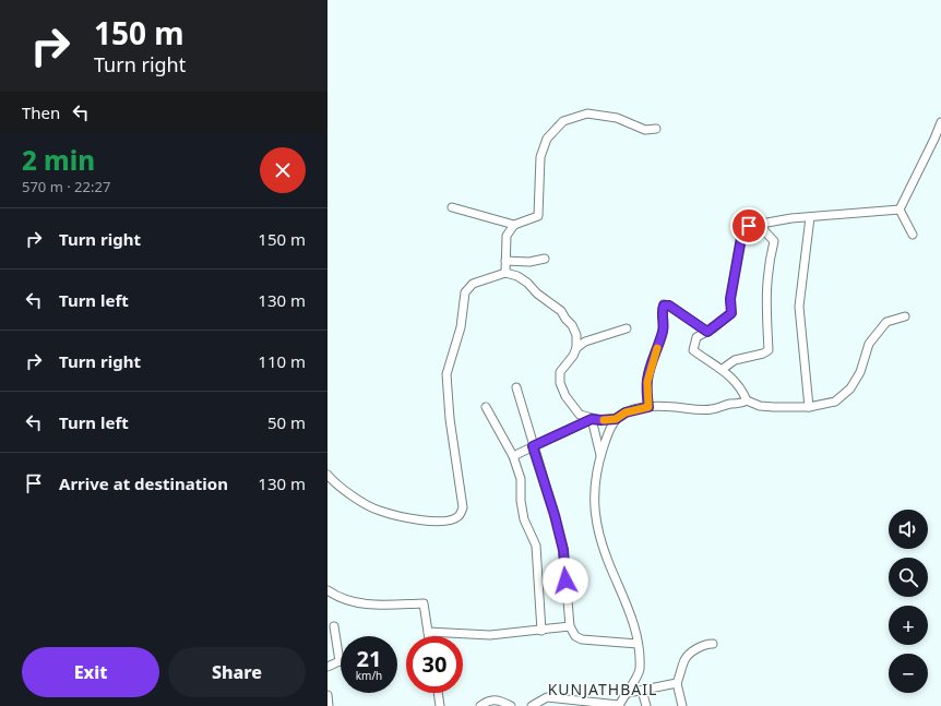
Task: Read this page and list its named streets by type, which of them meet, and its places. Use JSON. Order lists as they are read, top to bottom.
{
  "districts": ["KUNJATHBAIL"],
  "page": {
    "turn": ["150 m", "Turn right"],
    "then": "Then",
    "heading": ["2 min", "570 m · 22:27"],
    "list": [
      {
        "name": "Turn right",
        "value": "150 m"
      },
      {
        "name": "Turn left",
        "value": "130 m"
      },
      {
        "name": "Turn right",
        "value": "110 m"
      },
      {
        "name": "Turn left",
        "value": "50 m"
      },
      {
        "name": "Arrive at destination",
        "value": "130 m"
      }
    ],
    "map_buttons": ["+", "−"],
    "speed": "21 km/h",
    "limit": "30",
    "buttons": ["Exit", "Share"]
  }
}
